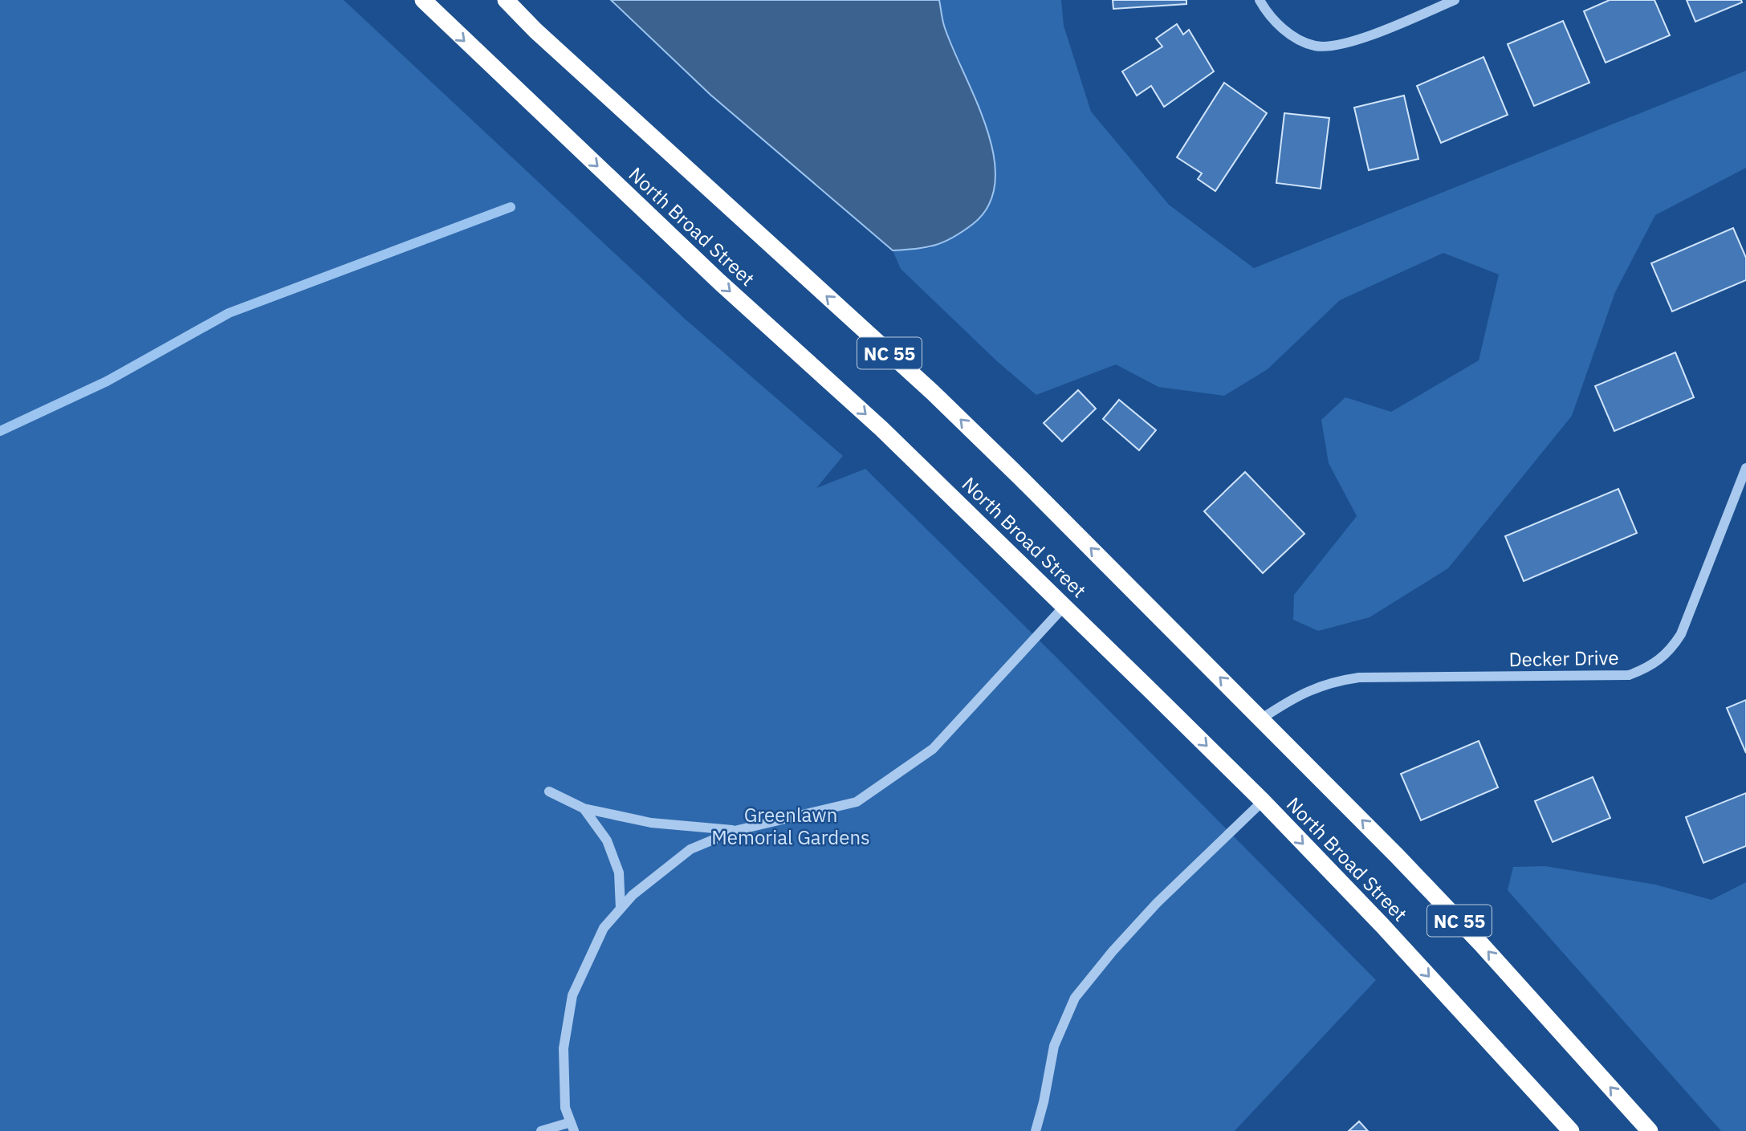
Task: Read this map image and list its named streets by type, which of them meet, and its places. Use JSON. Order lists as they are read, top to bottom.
{
  "streets": {
    "highway": ["North Broad Street", "NC 55"],
    "street": ["Decker Drive"]
  },
  "crossings": [
    ["North Broad Street", "Decker Drive"]
  ],
  "parks": ["Greenlawn Memorial Gardens"]
}
